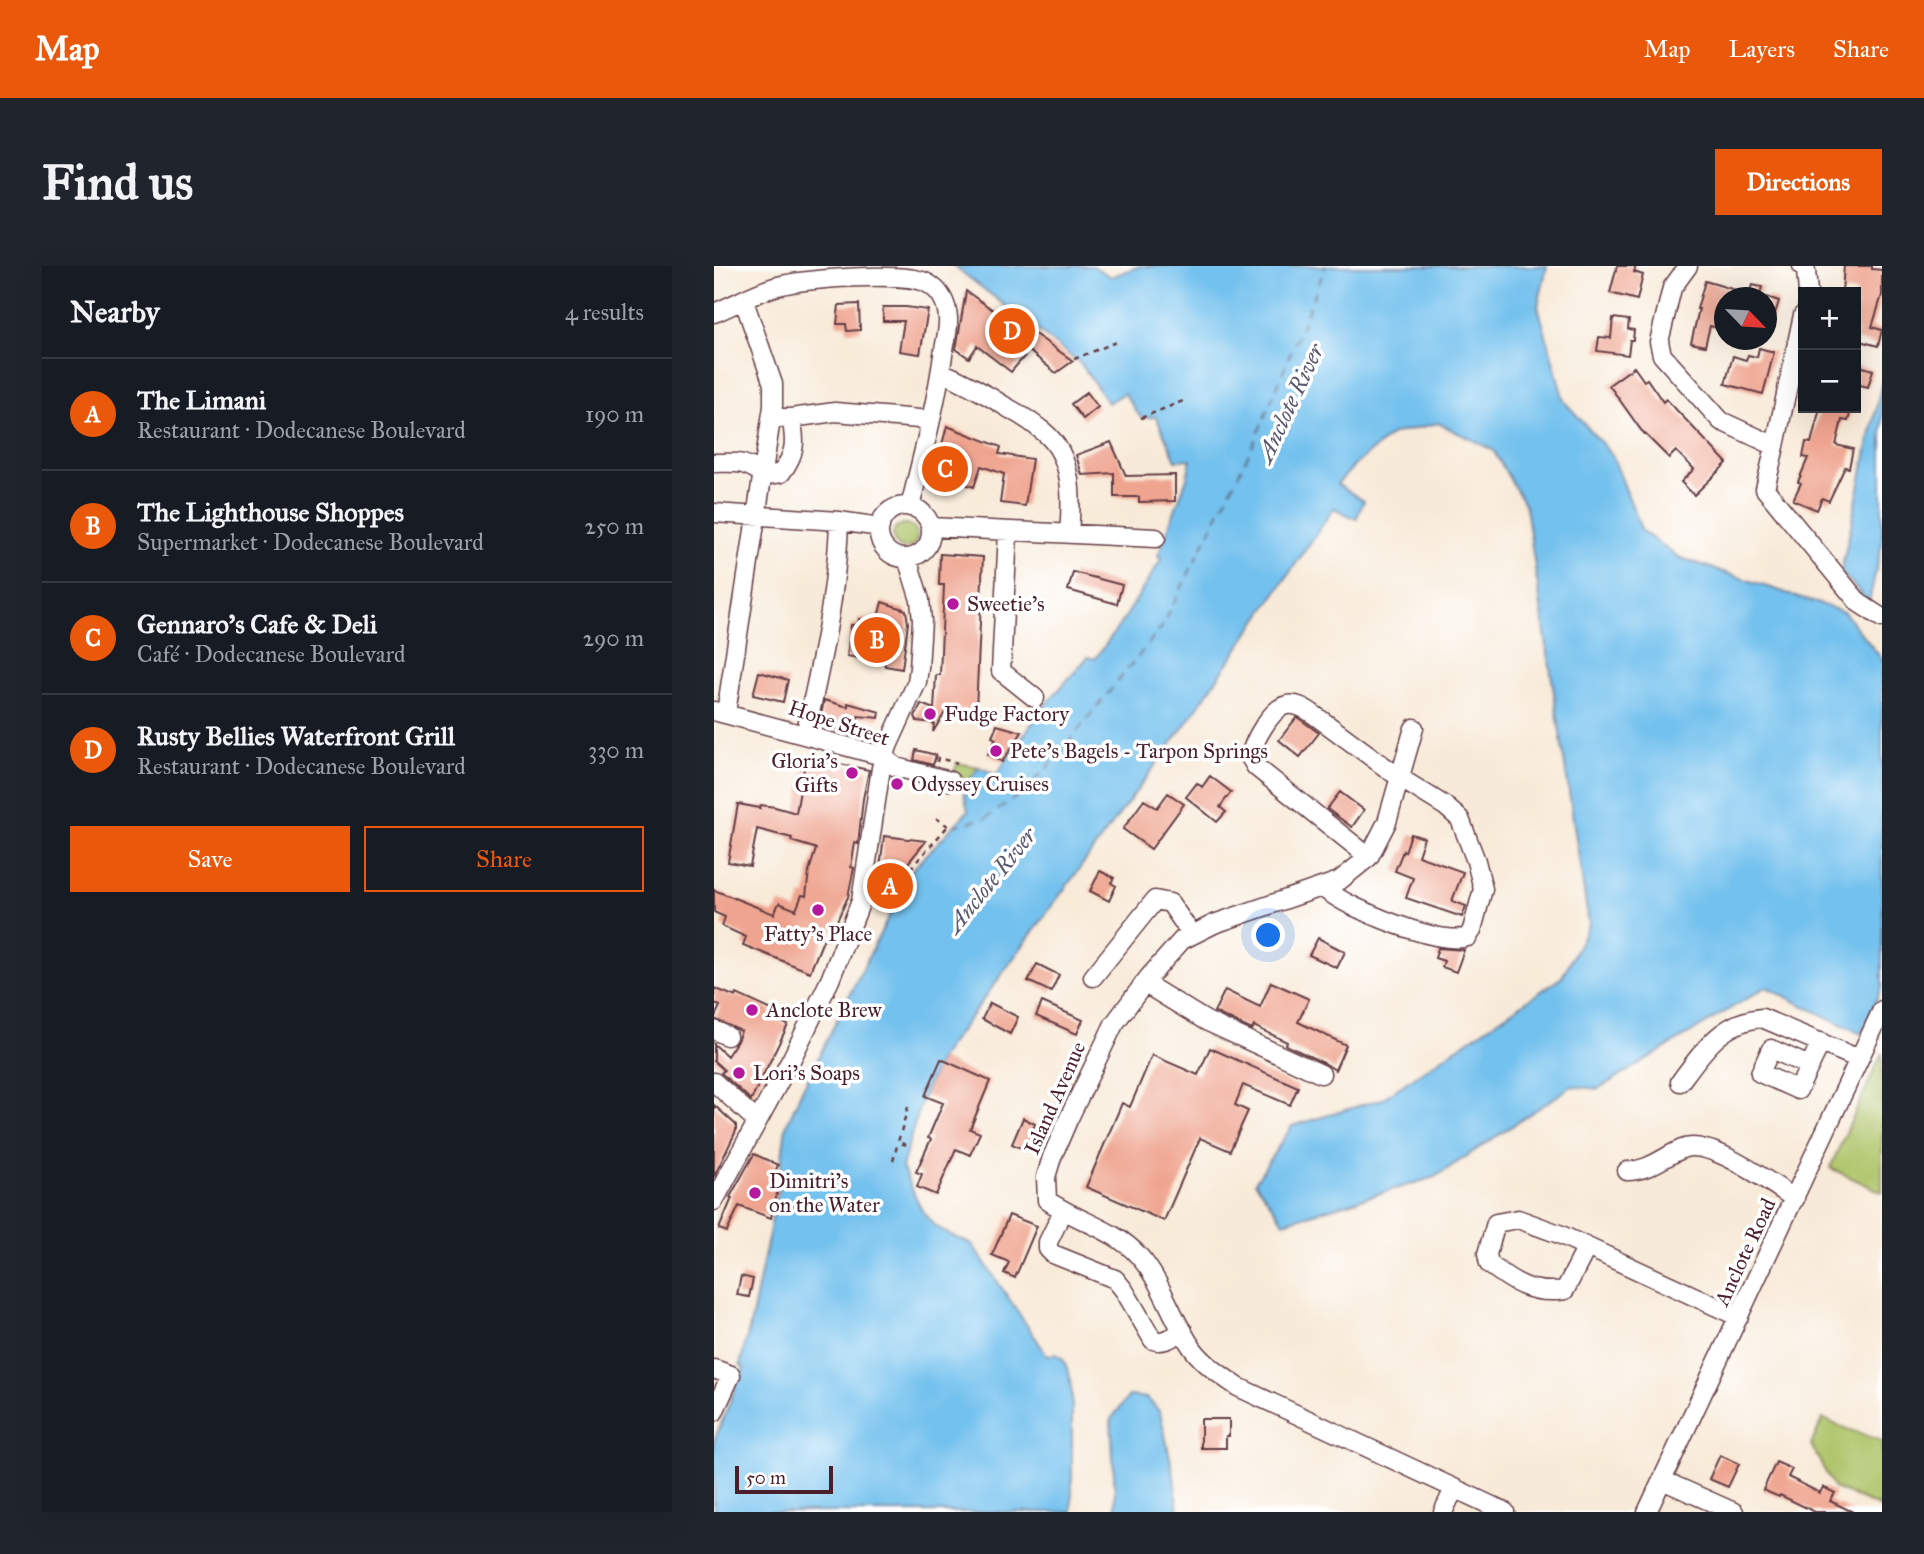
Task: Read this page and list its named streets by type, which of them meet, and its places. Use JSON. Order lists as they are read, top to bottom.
{
  "streets": {
    "street": ["Hope Street", "Island Avenue", "Anclote Road"]
  },
  "water": ["Anclote River"],
  "places": [
    "Sweetie's",
    "Fudge Factory",
    "Pete's Bagels - Tarpon Springs",
    "Gloria's Gifts",
    "Odyssey Cruises",
    "Fatty's Place",
    "Anclote Brew",
    "Lori's Soaps",
    "Dimitri's on the Water"
  ],
  "scale_bar": "50 m",
  "north": "bottom right",
  "page": {
    "header": "Map",
    "nav": ["Map", "Layers", "Share"],
    "buttons": [
      "Directions",
      ["Save", "Share"]
    ],
    "title": "Find us",
    "heading": ["Nearby", "4 results"],
    "map_buttons": ["+", "−"],
    "pins": [
      "D",
      "C",
      "B",
      "A"
    ],
    "list": [
      {
        "mark": "A",
        "name": "The Limani",
        "note": "Restaurant · Dodecanese Boulevard",
        "value": "190 m"
      },
      {
        "mark": "B",
        "name": "The Lighthouse Shoppes",
        "note": "Supermarket · Dodecanese Boulevard",
        "value": "250 m"
      },
      {
        "mark": "C",
        "name": "Gennaro's Cafe & Deli",
        "note": "Café · Dodecanese Boulevard",
        "value": "290 m"
      },
      {
        "mark": "D",
        "name": "Rusty Bellies Waterfront Grill",
        "note": "Restaurant · Dodecanese Boulevard",
        "value": "330 m"
      }
    ],
    "scale": "50 m"
  }
}
